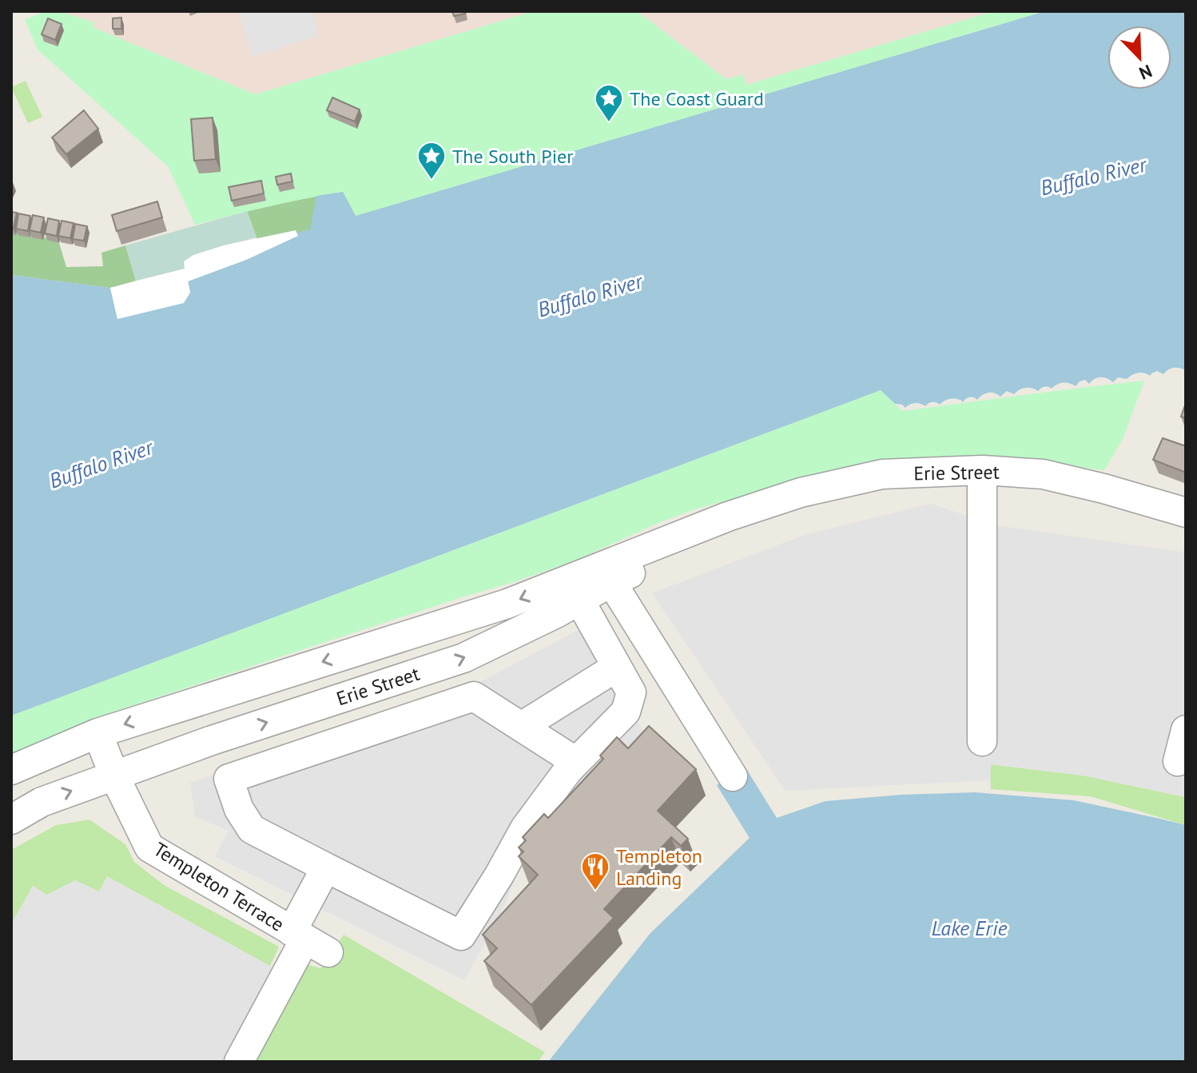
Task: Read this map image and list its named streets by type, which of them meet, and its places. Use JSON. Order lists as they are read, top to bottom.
{
  "streets": {
    "street": ["Erie Street", "Templeton Terrace"]
  },
  "crossings": [
    ["Erie Street", "Templeton Terrace"]
  ],
  "water": ["Buffalo River", "Lake Erie"],
  "places": {
    "place": ["The Coast Guard", "The South Pier"],
    "restaurant": ["Templeton Landing"]
  },
  "north": "bottom right"
}
